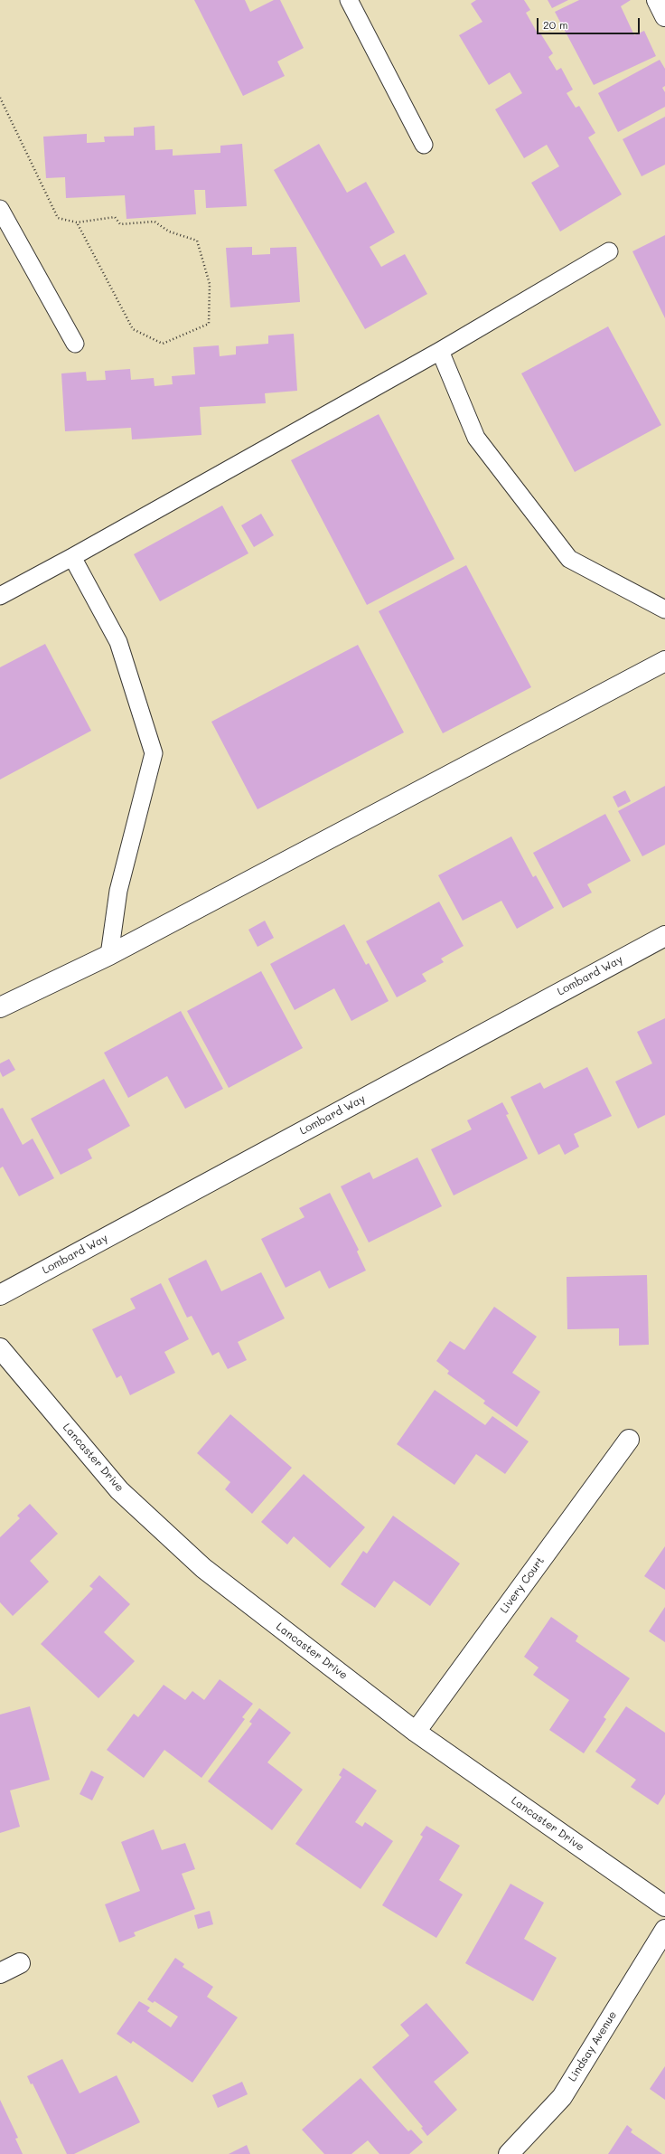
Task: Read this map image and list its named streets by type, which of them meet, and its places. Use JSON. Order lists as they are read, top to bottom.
{
  "streets": {
    "street": [
      "Lombard Way",
      "Lancaster Drive",
      "Livery Court",
      "Lindsay Avenue"
    ]
  },
  "crossings": [
    ["Lancaster Drive", "Livery Court"]
  ],
  "scale_bar": "20 m"
}
